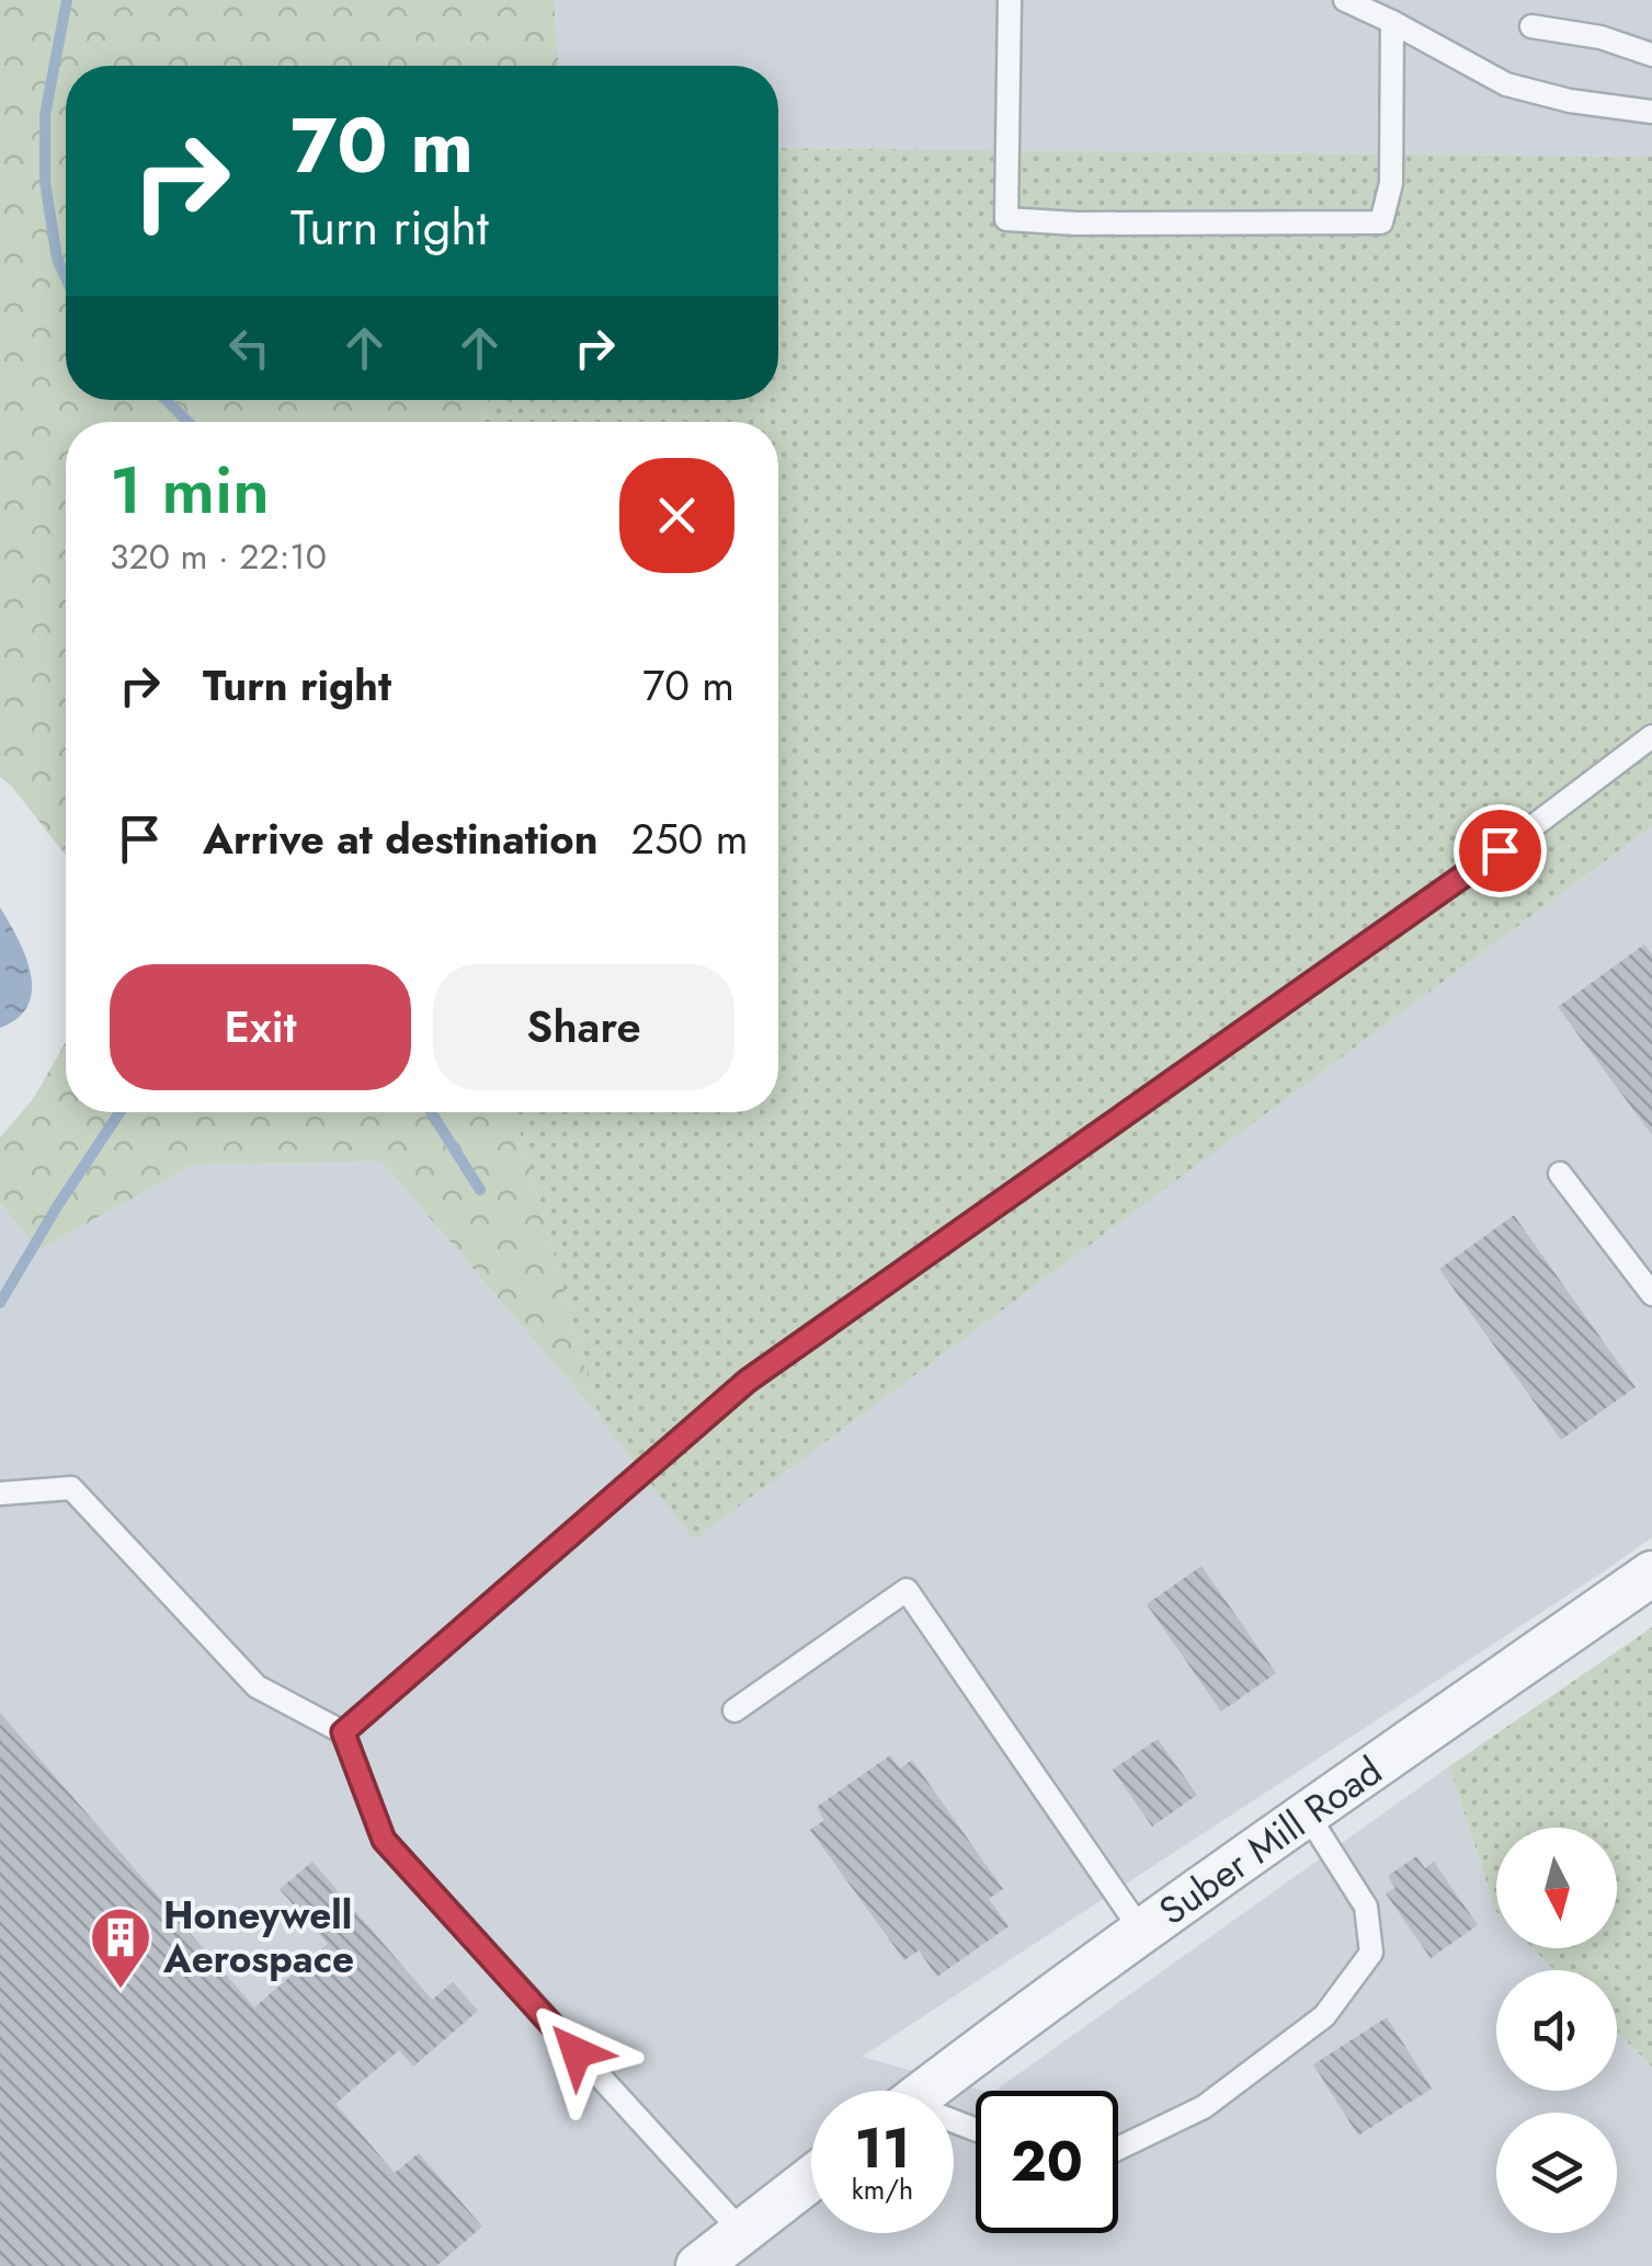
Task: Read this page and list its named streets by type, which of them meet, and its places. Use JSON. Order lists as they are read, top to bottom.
{
  "streets": {
    "street": ["Suber Mill Road"]
  },
  "places": {
    "building": ["Honeywell Aerospace"]
  },
  "north": "bottom",
  "page": {
    "turn": ["70 m", "Turn right"],
    "heading": ["1 min", "320 m · 22:10"],
    "list": [
      {
        "name": "Turn right",
        "value": "70 m"
      },
      {
        "name": "Arrive at destination",
        "value": "250 m"
      }
    ],
    "buttons": ["Exit", "Share"],
    "speed": "11 km/h",
    "limit": "20"
  }
}
